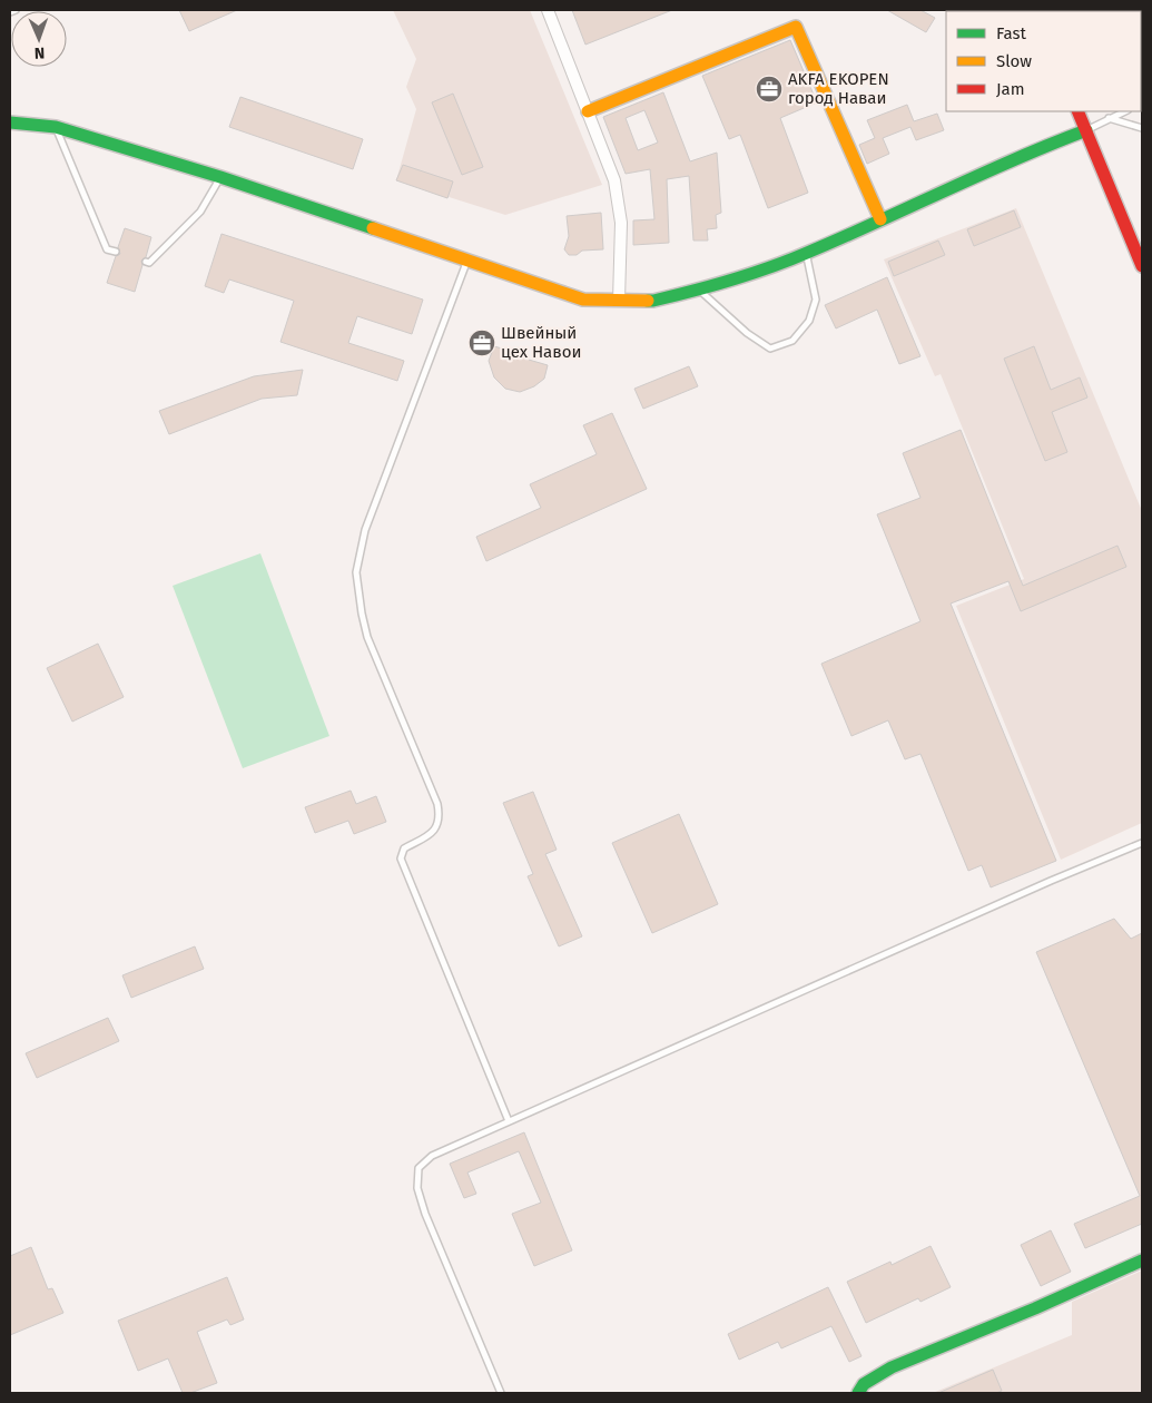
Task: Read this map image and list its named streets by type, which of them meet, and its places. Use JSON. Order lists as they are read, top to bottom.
{
  "places": {
    "office": ["AKFA EKOPEN город Наваи", "Швейный цех Навои"]
  },
  "legend": ["Fast", "Slow", "Jam"],
  "north": "bottom"
}
